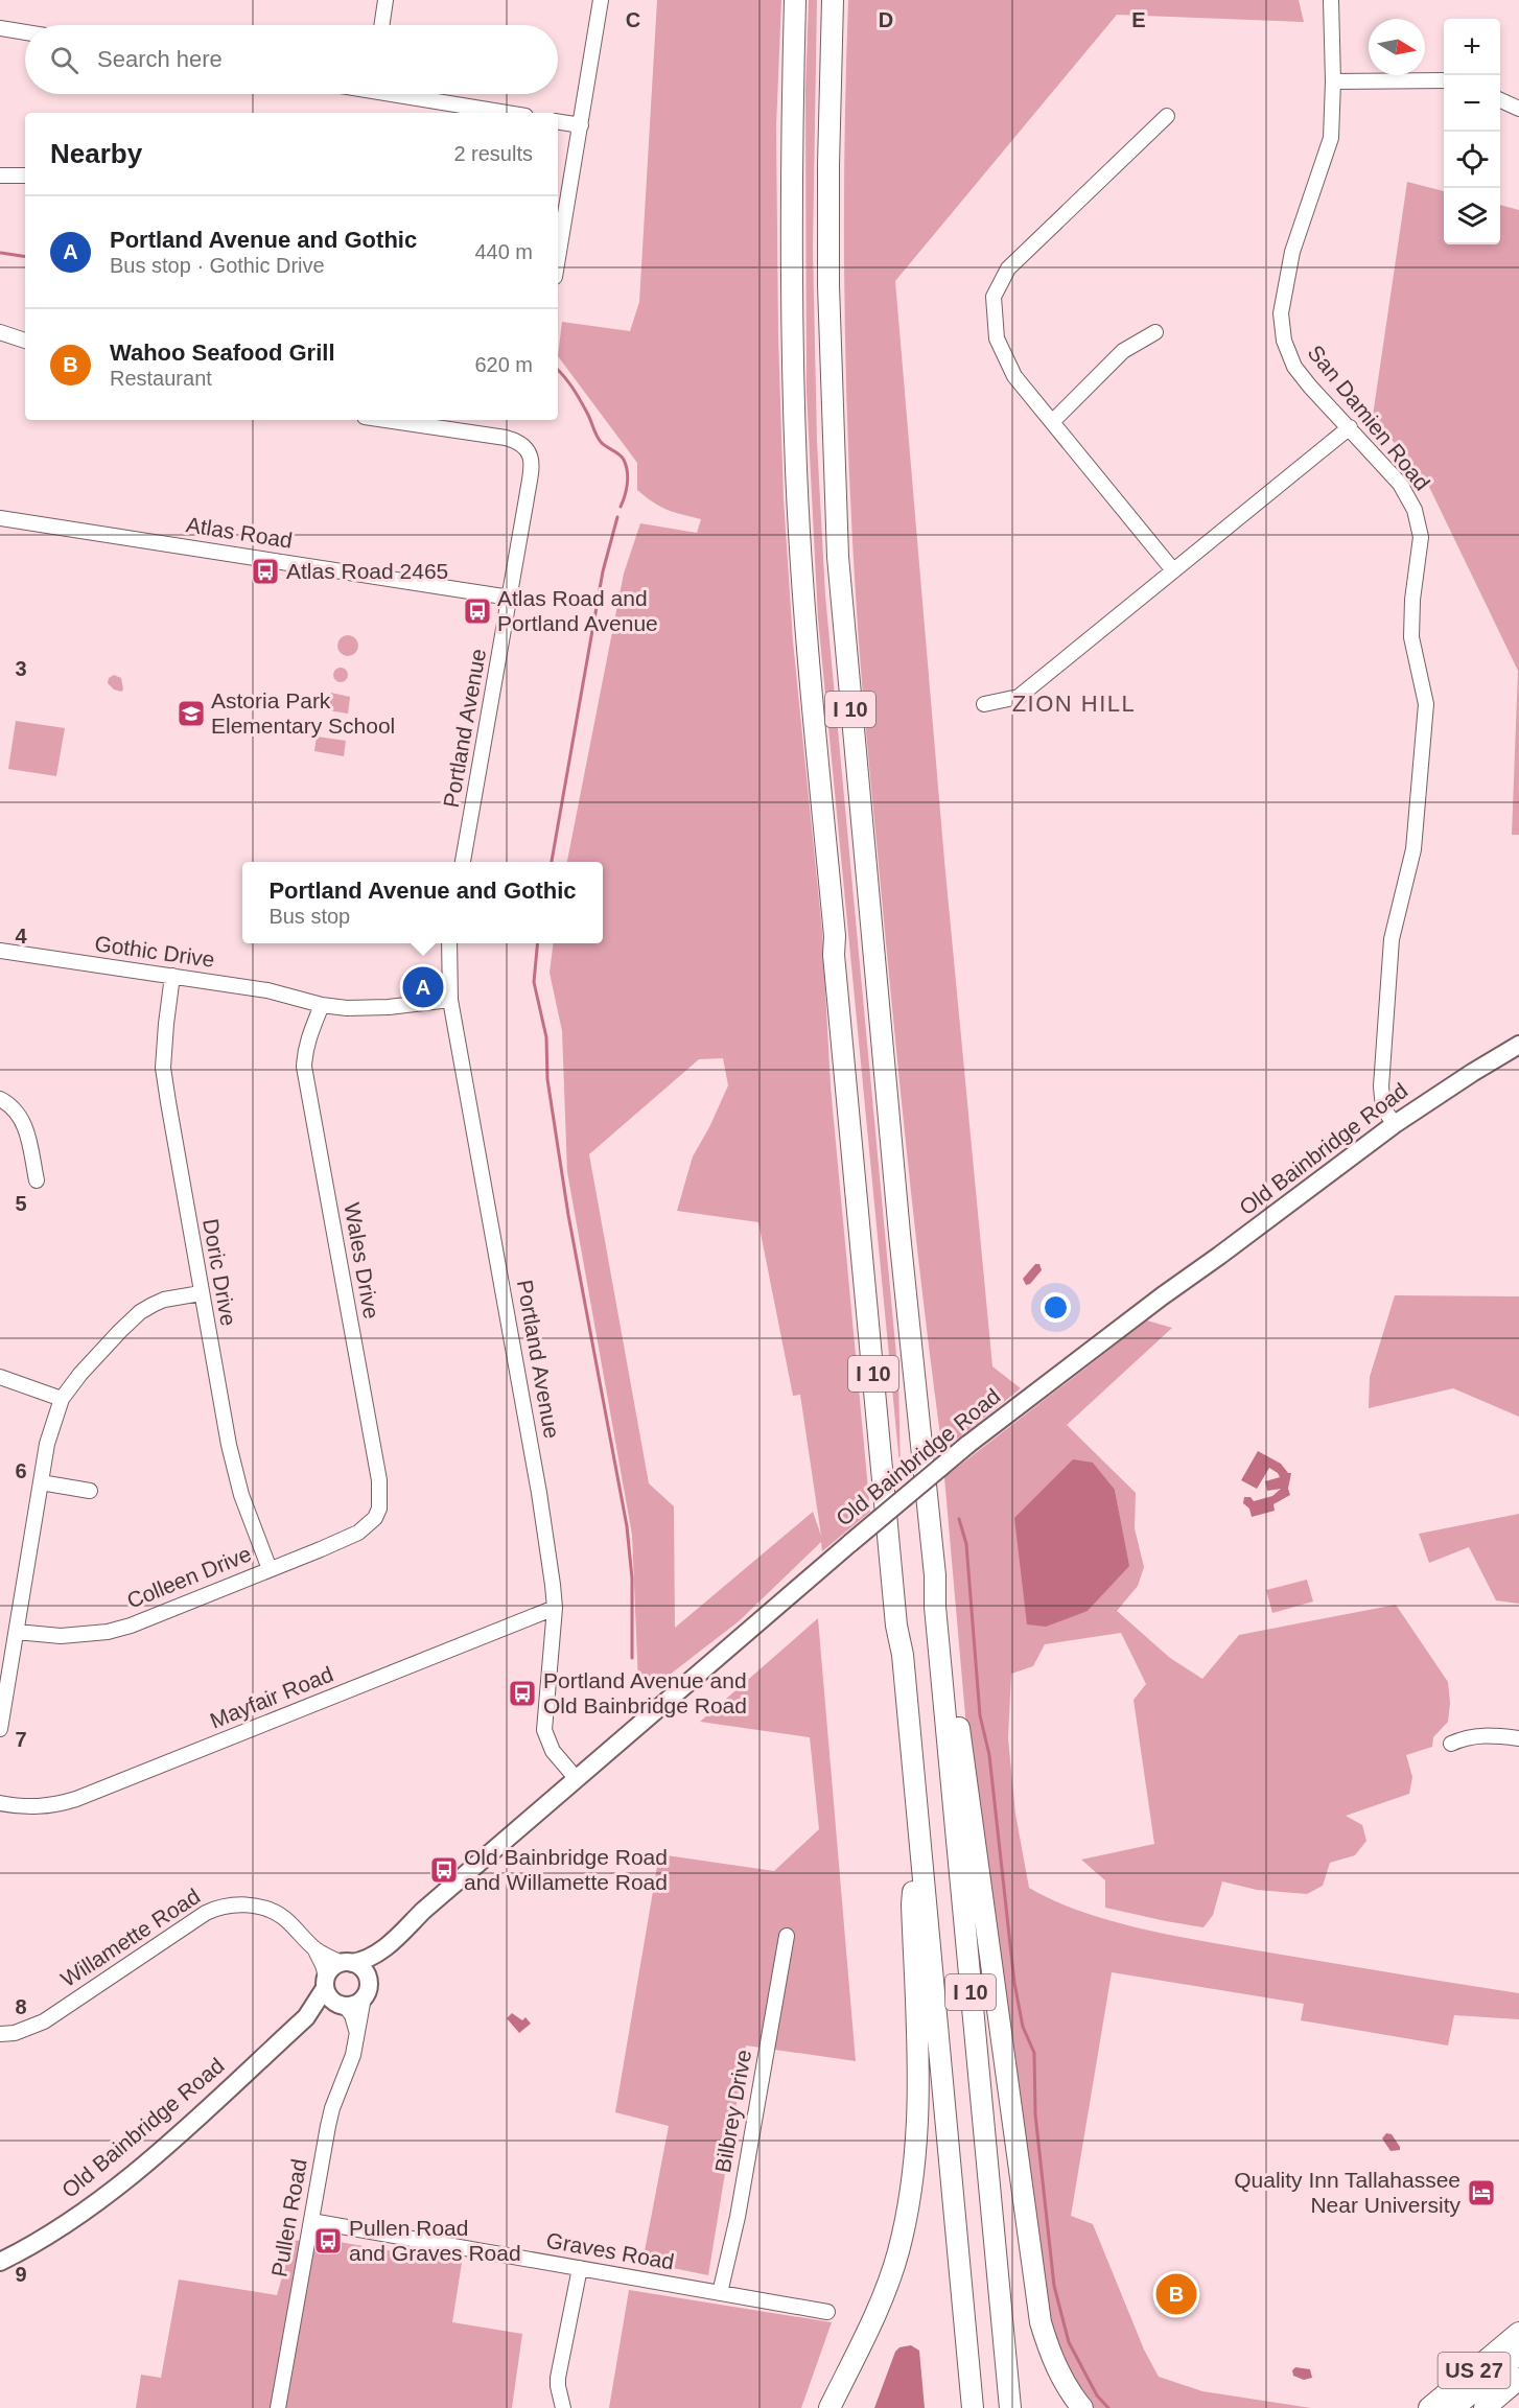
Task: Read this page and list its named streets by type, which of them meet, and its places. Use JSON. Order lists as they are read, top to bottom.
{
  "streets": {
    "highway": ["I 10", "US 27"],
    "main road": ["Old Bainbridge Road"],
    "street": [
      "San Damien Road",
      "Atlas Road",
      "Portland Avenue",
      "Gothic Drive",
      "Wales Drive",
      "Doric Drive",
      "Colleen Drive",
      "Mayfair Road",
      "Willamette Road",
      "Bilbrey Drive",
      "Pullen Road",
      "Graves Road"
    ]
  },
  "crossings": [
    ["San Damien Road", "Old Bainbridge Road"],
    ["Atlas Road", "Portland Avenue"],
    ["Portland Avenue", "Gothic Drive"],
    ["Portland Avenue", "Old Bainbridge Road"],
    ["Portland Avenue", "Mayfair Road"],
    ["Gothic Drive", "Wales Drive"],
    ["Gothic Drive", "Doric Drive"],
    ["Old Bainbridge Road", "Willamette Road"],
    ["Old Bainbridge Road", "Pullen Road"],
    ["Wales Drive", "Colleen Drive"],
    ["Doric Drive", "Colleen Drive"],
    ["Willamette Road", "Pullen Road"],
    ["Bilbrey Drive", "Graves Road"],
    ["Pullen Road", "Graves Road"]
  ],
  "districts": ["ZION HILL"],
  "places": {
    "bus stop": [
      "Atlas Road 2465",
      "Atlas Road and Portland Avenue",
      "Portland Avenue and Old Bainbridge Road",
      "Old Bainbridge Road and Willamette Road",
      "Pullen Road and Graves Road"
    ],
    "school or university": ["Astoria Park Elementary School"],
    "hotel": ["Quality Inn Tallahassee Near University"]
  },
  "north": "right",
  "page": {
    "map_buttons": ["+", "−"],
    "search": "Search here",
    "heading": ["Nearby", "2 results"],
    "list": [
      {
        "mark": "A",
        "name": "Portland Avenue and Gothic",
        "note": "Bus stop · Gothic Drive",
        "value": "440 m"
      },
      {
        "mark": "B",
        "name": "Wahoo Seafood Grill",
        "note": "Restaurant",
        "value": "620 m"
      }
    ],
    "popup": ["Portland Avenue and Gothic", "Bus stop"],
    "pins": ["A", "B"]
  },
  "grid": {
    "columns": ["C", "D", "E"],
    "rows": [
      "3",
      "4",
      "5",
      "6",
      "7",
      "8",
      "9"
    ]
  }
}
